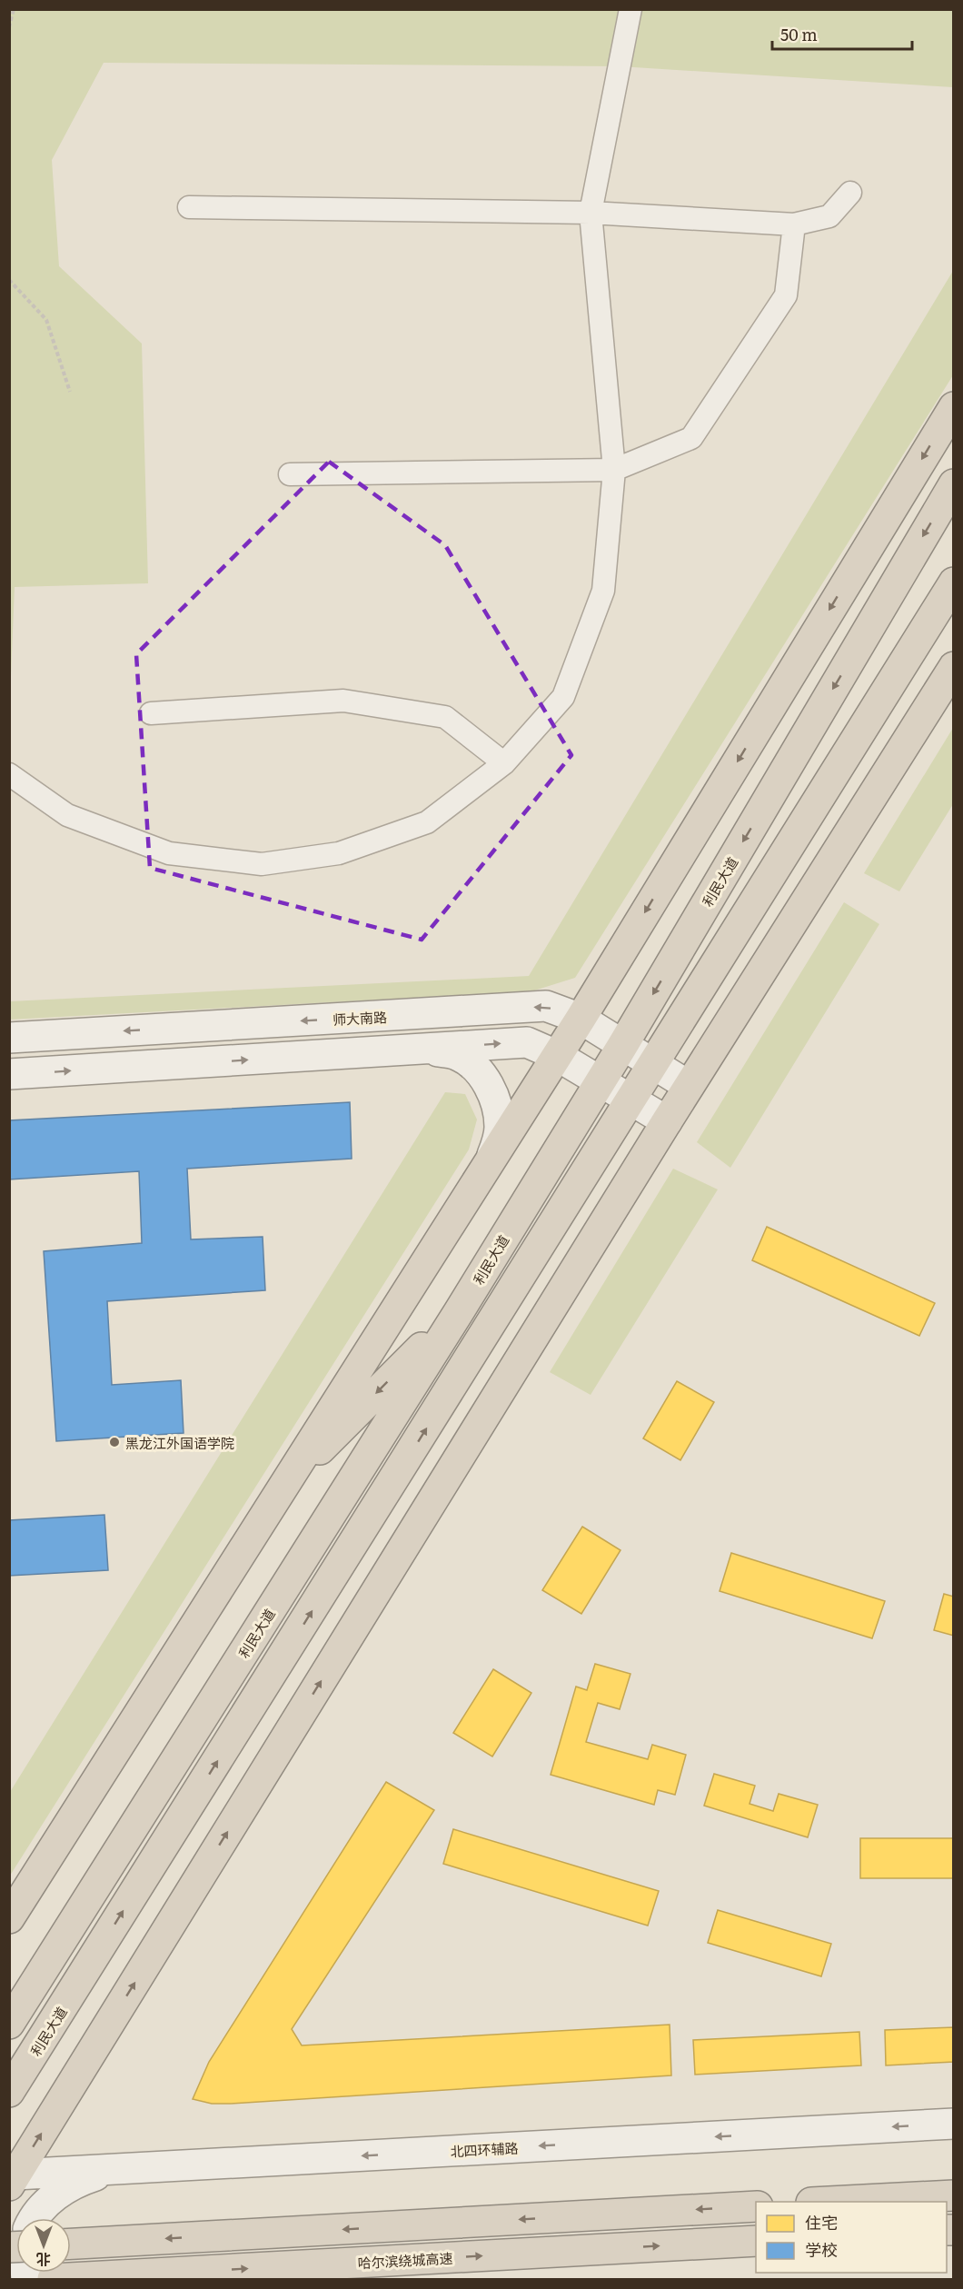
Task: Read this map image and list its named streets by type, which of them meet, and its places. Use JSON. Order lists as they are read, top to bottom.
{
  "streets": {
    "highway": ["利民大道", "哈尔滨绕城高速"],
    "main road": ["师大南路", "北四环辅路"]
  },
  "crossings": [
    ["利民大道", "师大南路"]
  ],
  "one_way": ["北四环辅路"],
  "places": ["黑龙江外国语学院"],
  "legend": ["住宅", "学校"],
  "scale_bar": "50 m",
  "north": "bottom"
}
